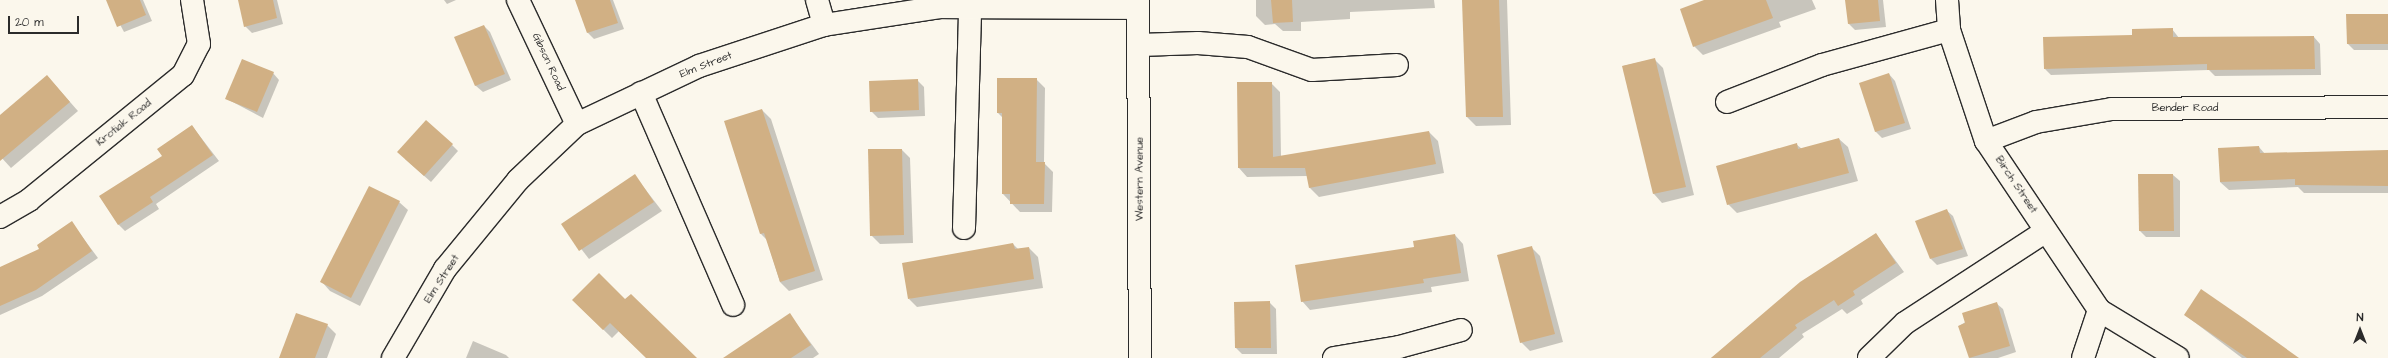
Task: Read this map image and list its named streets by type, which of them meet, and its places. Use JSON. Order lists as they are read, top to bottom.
{
  "streets": {
    "street": [
      "Gibson Road",
      "Elm Street",
      "Bender Road",
      "Krotiak Road",
      "Western Avenue",
      "Birch Street"
    ]
  },
  "crossings": [
    ["Gibson Road", "Elm Street"],
    ["Elm Street", "Western Avenue"],
    ["Bender Road", "Birch Street"]
  ],
  "scale_bar": "20 m",
  "north": "top"
}
